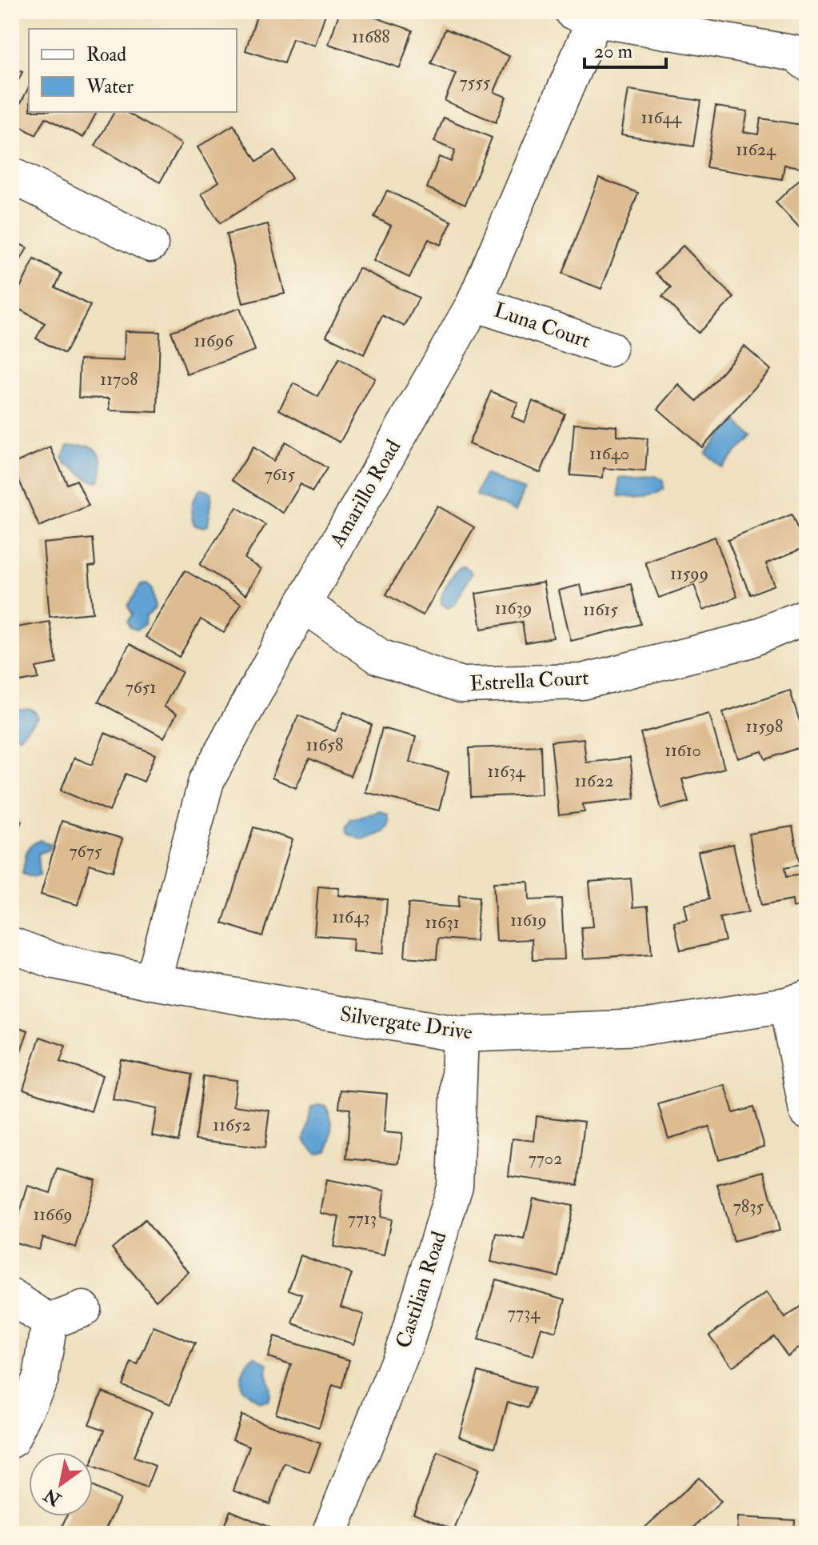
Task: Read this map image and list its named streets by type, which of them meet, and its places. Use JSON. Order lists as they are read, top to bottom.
{
  "streets": {
    "street": [
      "Luna Court",
      "Amarillo Road",
      "Estrella Court",
      "Silvergate Drive",
      "Castilian Road"
    ]
  },
  "crossings": [
    ["Luna Court", "Amarillo Road"],
    ["Amarillo Road", "Estrella Court"],
    ["Amarillo Road", "Silvergate Drive"],
    ["Silvergate Drive", "Castilian Road"]
  ],
  "house_numbers": [
    "11688",
    "7555",
    "11644",
    "11624",
    "11696",
    "11708",
    "11640",
    "7615",
    "11599",
    "11639",
    "11615",
    "7651",
    "11598",
    "11658",
    "11610",
    "11634",
    "11622",
    "7675",
    "11643",
    "11619",
    "11631",
    "11652",
    "7702",
    "7835",
    "11669",
    "7713",
    "7734"
  ],
  "legend": ["Road", "Water"],
  "scale_bar": "20 m",
  "north": "bottom left"
}
